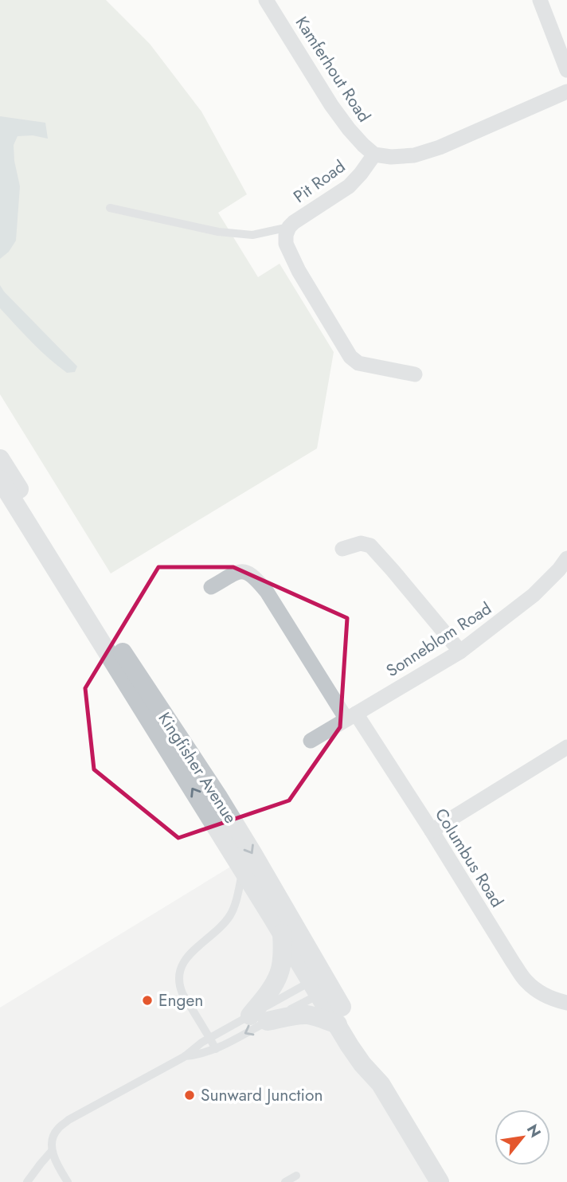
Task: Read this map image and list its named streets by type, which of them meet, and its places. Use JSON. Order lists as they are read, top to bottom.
{
  "streets": {
    "street": [
      "Kamferhout Road",
      "Pit Road",
      "Sonneblom Road",
      "Kingfisher Avenue",
      "Columbus Road"
    ]
  },
  "crossings": [
    ["Kamferhout Road", "Pit Road"],
    ["Sonneblom Road", "Columbus Road"]
  ],
  "places": ["Engen", "Sunward Junction"],
  "north": "top right"
}
